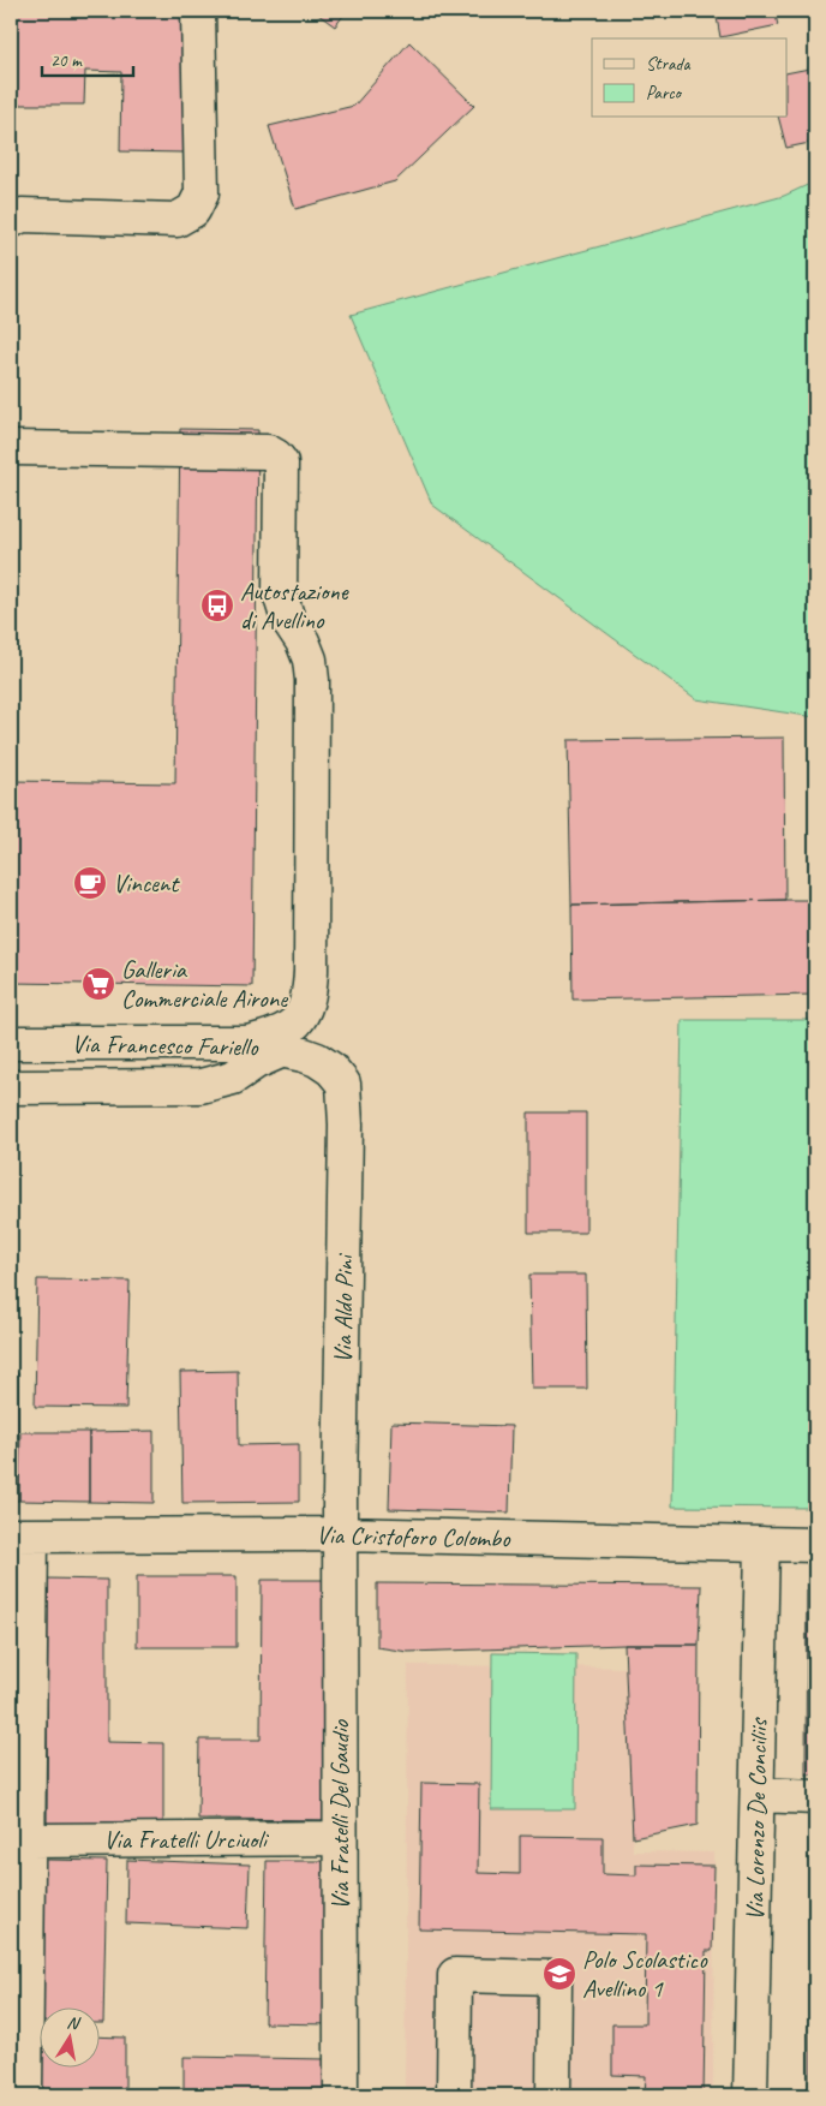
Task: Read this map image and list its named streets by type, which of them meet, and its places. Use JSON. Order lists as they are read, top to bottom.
{
  "streets": {
    "street": [
      "Via Francesco Fariello",
      "Via Aldo Pini",
      "Via Cristoforo Colombo",
      "Via Fratelli Del Gaudio",
      "Via Lorenzo De Conciliis",
      "Via Fratelli Urciuoli"
    ]
  },
  "crossings": [
    ["Via Francesco Fariello", "Via Aldo Pini"],
    ["Via Aldo Pini", "Via Cristoforo Colombo"],
    ["Via Aldo Pini", "Via Fratelli Del Gaudio"],
    ["Via Cristoforo Colombo", "Via Fratelli Del Gaudio"],
    ["Via Cristoforo Colombo", "Via Lorenzo De Conciliis"],
    ["Via Fratelli Del Gaudio", "Via Fratelli Urciuoli"]
  ],
  "places": {
    "bus stop": ["Autostazione di Avellino"],
    "cafe": ["Vincent"],
    "supermarket": ["Galleria Commerciale Airone"],
    "school or university": ["Polo Scolastico Avellino 1"]
  },
  "legend": ["Strada", "Parco"],
  "scale_bar": "20 m",
  "north": "top"
}
